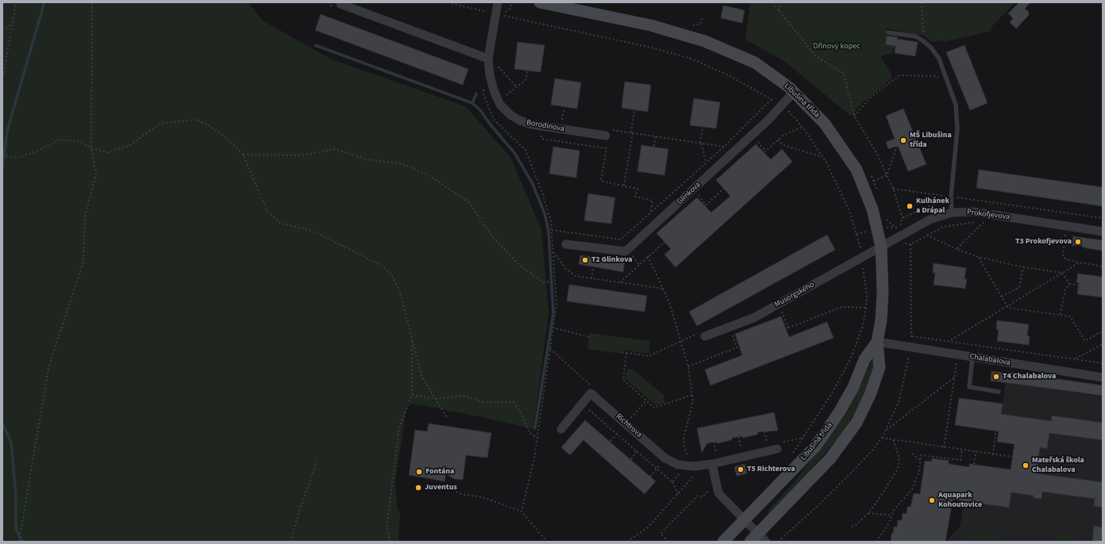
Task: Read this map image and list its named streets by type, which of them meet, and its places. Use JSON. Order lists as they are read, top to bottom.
{
  "streets": {
    "street": [
      "Libušina třída",
      "Borodinova",
      "Glinkova",
      "Prokofjevova",
      "Musorgského",
      "Chalabalova",
      "Richtrova"
    ]
  },
  "crossings": [
    ["Libušina třída", "Glinkova"],
    ["Libušina třída", "Prokofjevova"],
    ["Libušina třída", "Musorgského"],
    ["Libušina třída", "Chalabalova"],
    ["Prokofjevova", "Musorgského"]
  ],
  "parks": ["Dřínový kopec"],
  "places": [
    "MŠ Libušina třída",
    "Kulhánek a Drápal",
    "T3 Prokofjevova",
    "T2 Glinkova",
    "T4 Chalabalova",
    "Mateřská škola Chalabalova",
    "T5 Richterova",
    "Fontána",
    "Juventus",
    "Aquapark Kohoutovice"
  ]
}
